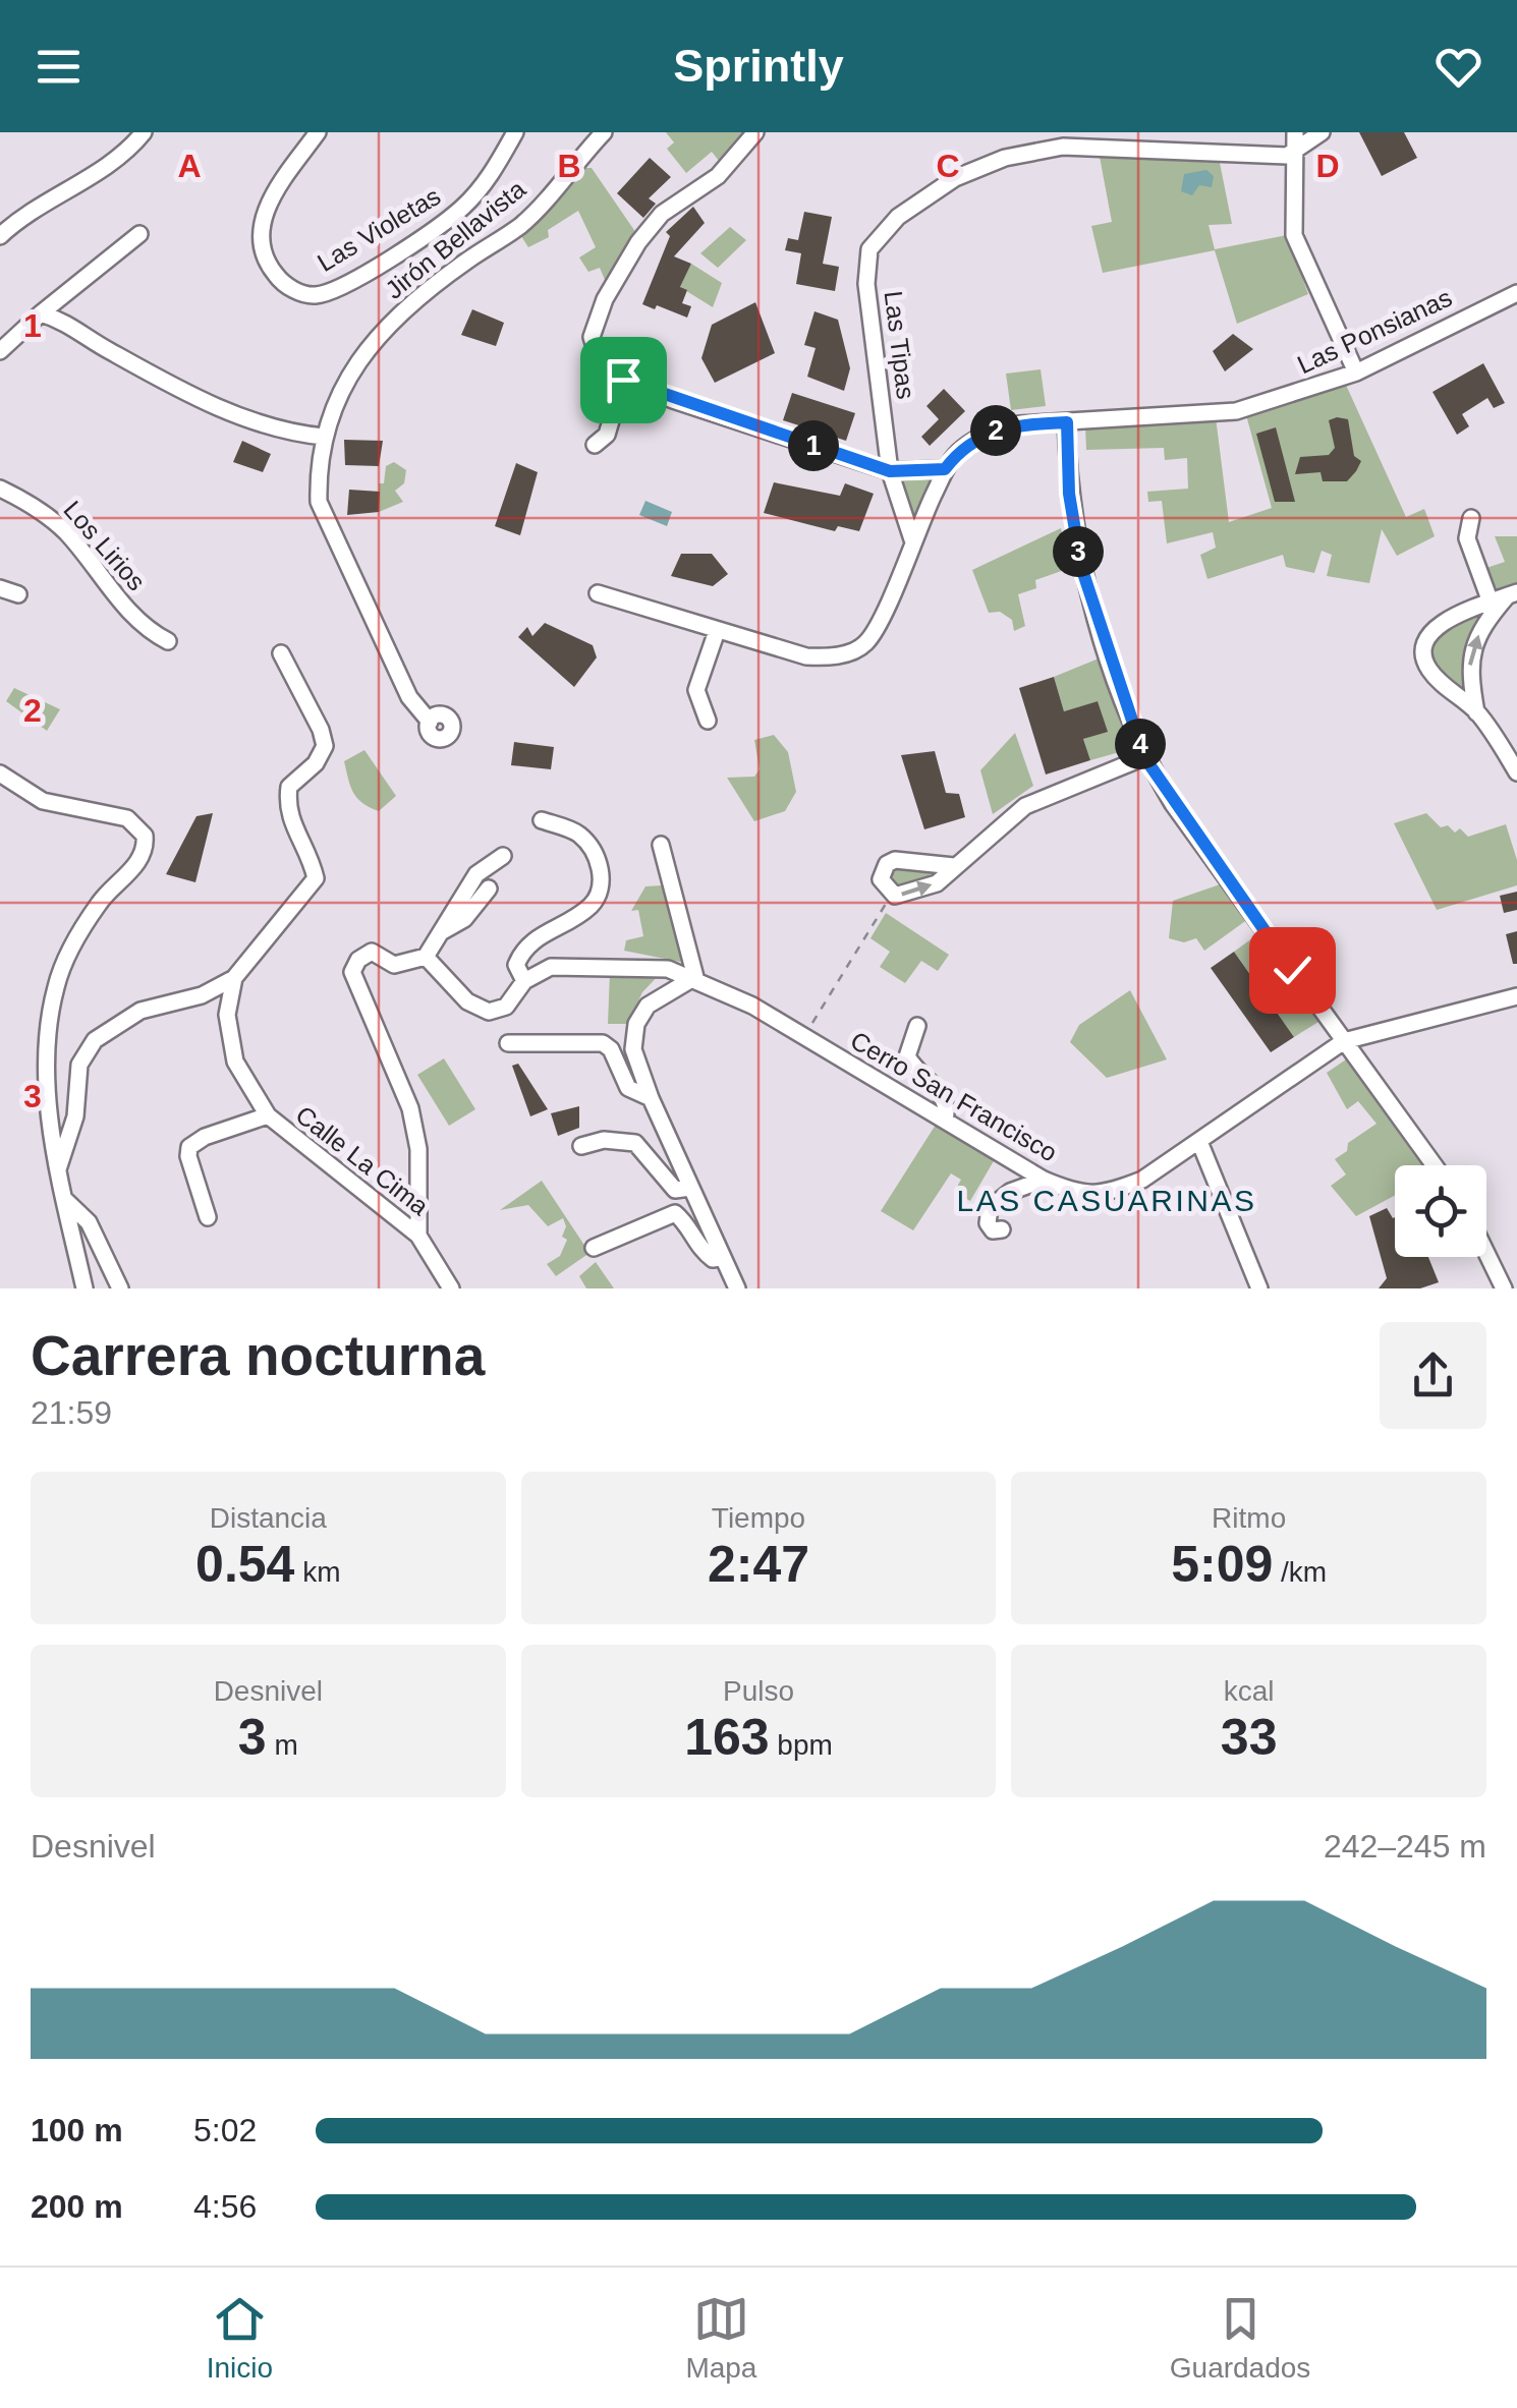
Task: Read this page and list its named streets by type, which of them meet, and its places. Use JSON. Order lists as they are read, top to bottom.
{
  "streets": {
    "street": [
      "Las Violetas",
      "Jirón Bellavista",
      "Las Ponsianas",
      "Las Tipas",
      "Los Lirios",
      "Cerro San Francisco",
      "Calle La Cima"
    ]
  },
  "crossings": [
    ["Las Ponsianas", "Las Tipas"]
  ],
  "districts": ["LAS CASUARINAS"],
  "page": {
    "header": "Sprintly",
    "pins": [
      "2",
      "1",
      "3",
      "4"
    ],
    "heading": ["Carrera nocturna", "21:59"],
    "stats": [
      ["Distancia", "0.54 km"],
      ["Tiempo", "2:47"],
      ["Ritmo", "5:09 /km"],
      ["Desnivel", "3 m"],
      ["Pulso", "163 bpm"],
      ["kcal", "33"]
    ],
    "chart": ["Desnivel", "242–245 m"],
    "list": [
      {
        "name": "100 m",
        "note": "5:02"
      },
      {
        "name": "200 m",
        "note": "4:56"
      }
    ],
    "tabs": ["Inicio", "Mapa", "Guardados"]
  },
  "grid": {
    "columns": [
      "A",
      "B",
      "C",
      "D"
    ],
    "rows": ["1", "2", "3"]
  }
}
